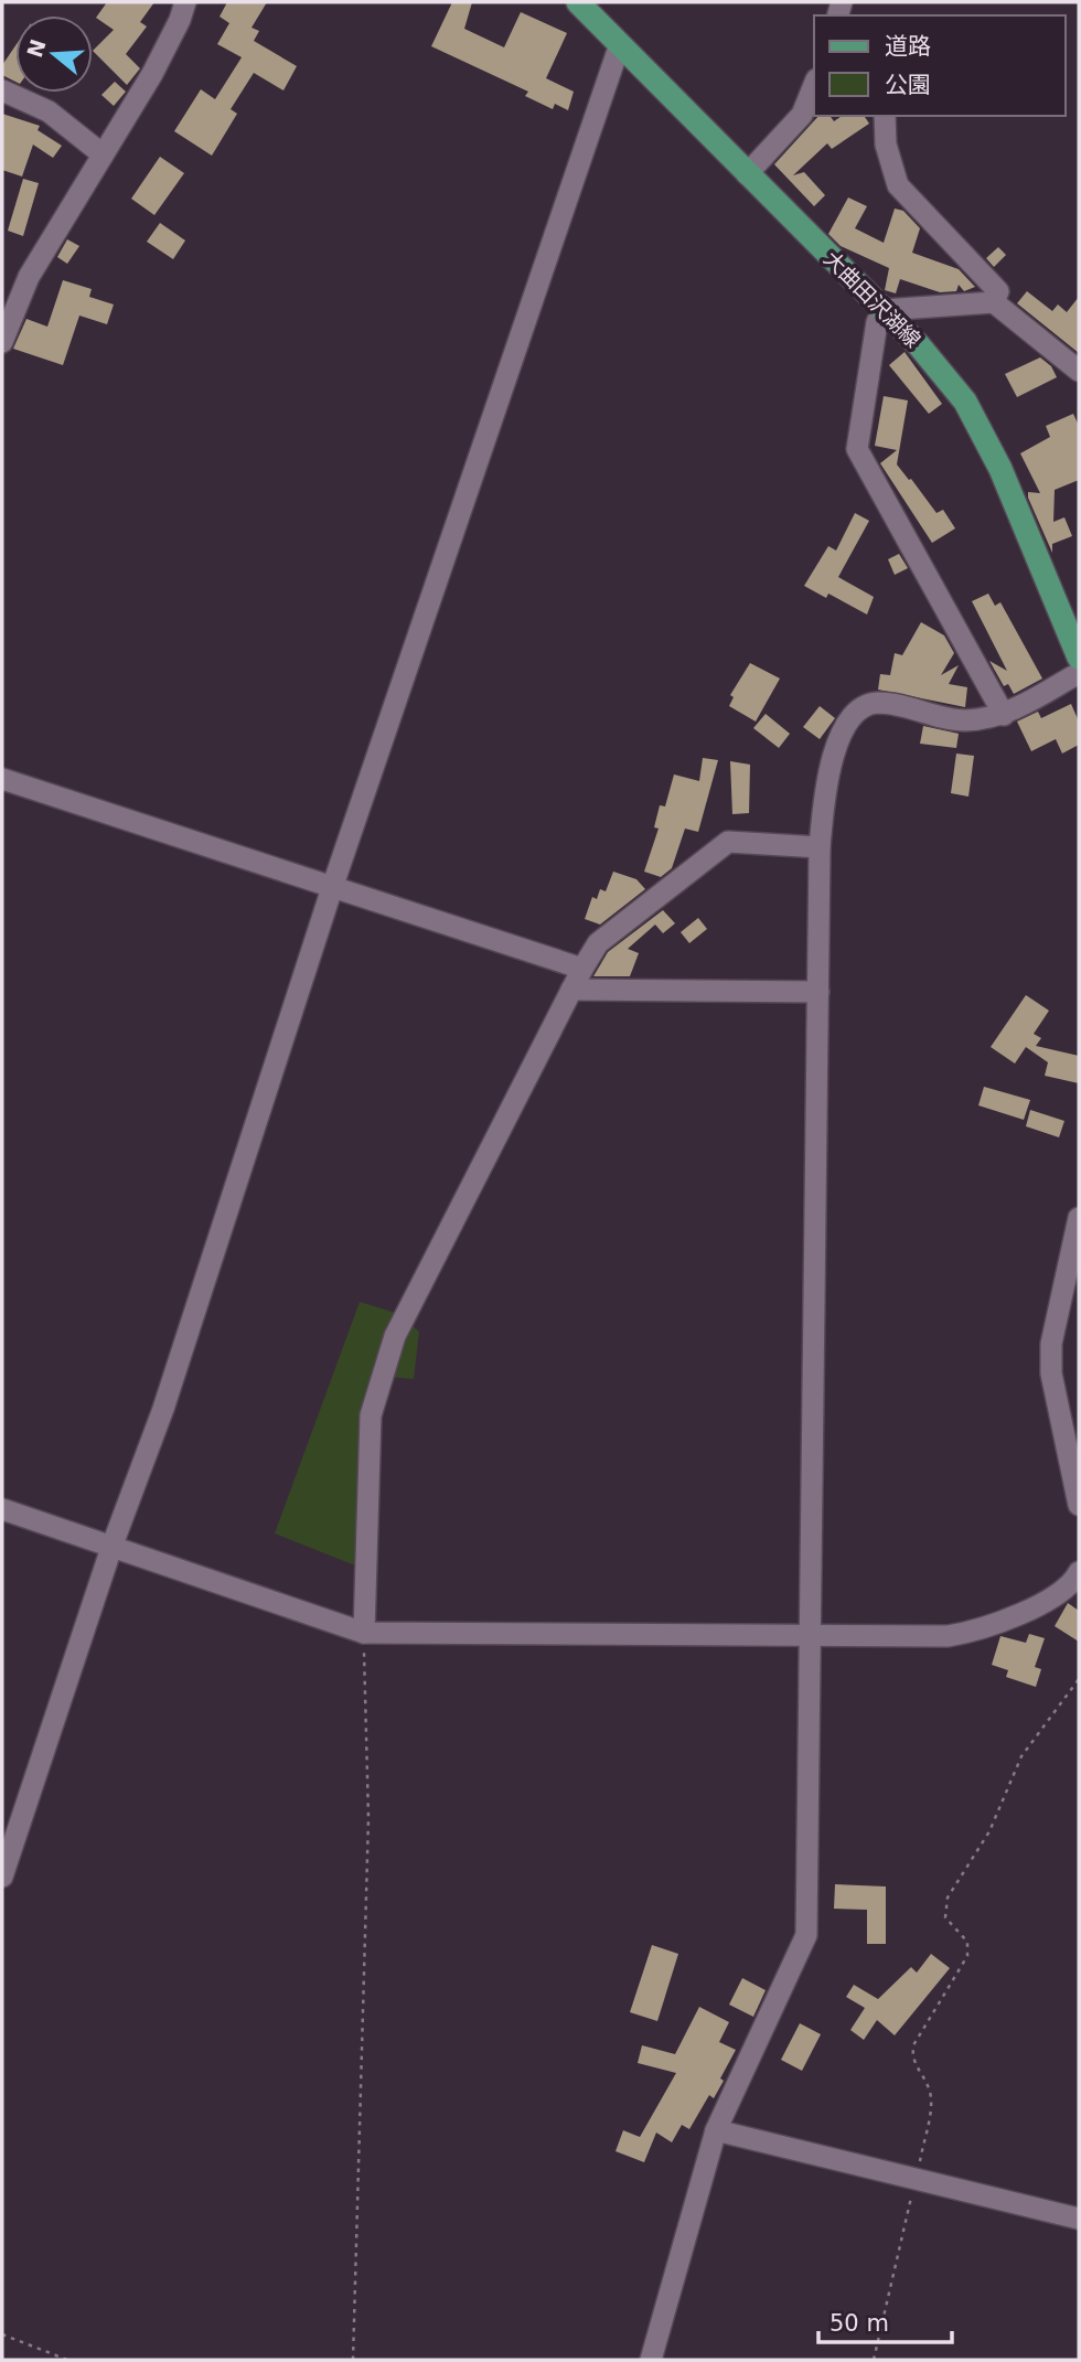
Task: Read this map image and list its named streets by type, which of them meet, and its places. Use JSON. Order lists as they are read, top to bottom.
{
  "streets": {
    "main road": ["大曲田沢湖線"]
  },
  "legend": ["道路", "公園"],
  "scale_bar": "50 m",
  "north": "left"
}
